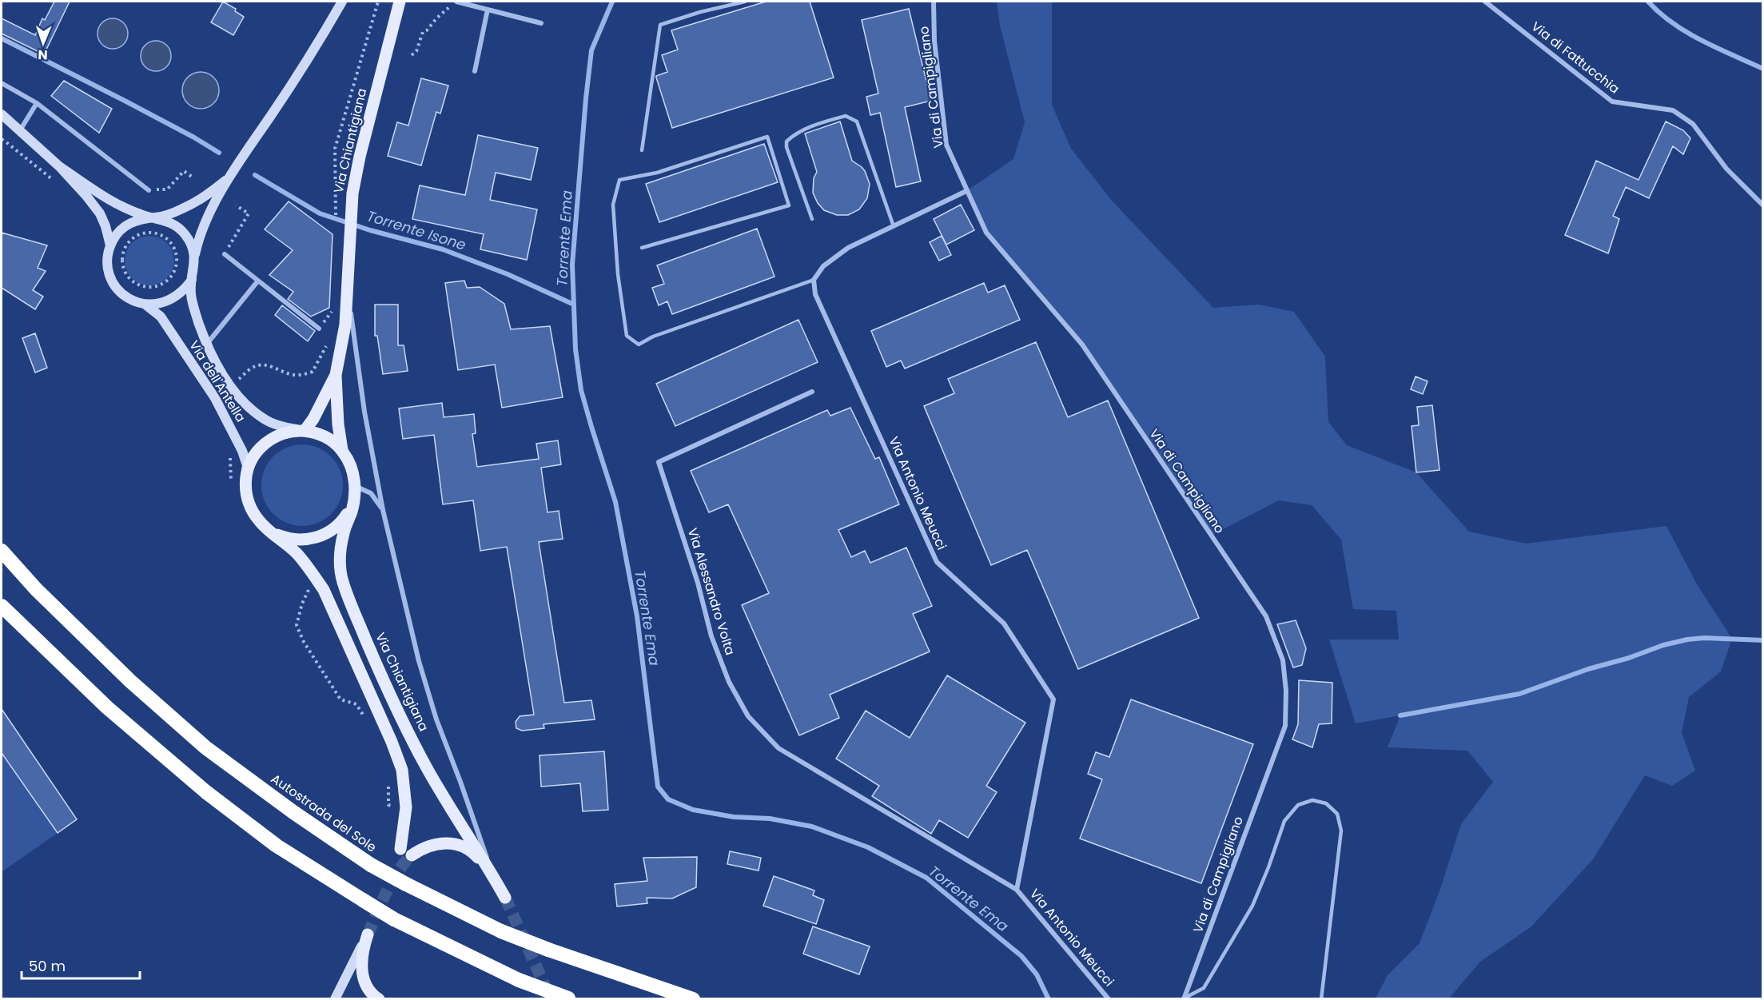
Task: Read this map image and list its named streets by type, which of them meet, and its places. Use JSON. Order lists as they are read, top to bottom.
{
  "streets": {
    "highway": ["Autostrada del Sole"],
    "main road": ["Via Chiantigiana", "Via dell'Antella"],
    "street": [
      "Via di Fattucchia",
      "Via di Campigliano",
      "Via Antonio Meucci",
      "Via Alessandro Volta"
    ]
  },
  "crossings": [
    ["Via Chiantigiana", "Via dell'Antella"],
    ["Via Antonio Meucci", "Via Alessandro Volta"]
  ],
  "water": ["Torrente Isone", "Torrente Ema"],
  "scale_bar": "50 m",
  "north": "bottom"
}
